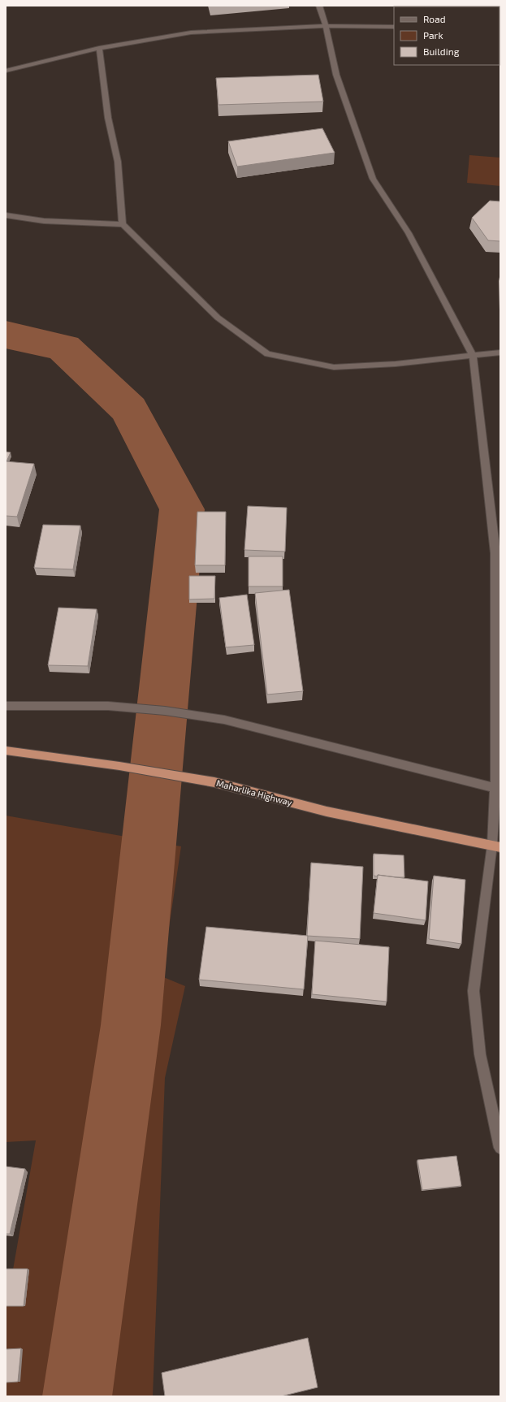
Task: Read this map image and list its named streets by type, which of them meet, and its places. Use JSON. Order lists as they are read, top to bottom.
{
  "streets": {
    "highway": ["Maharlika Highway"]
  },
  "legend": ["Road", "Park", "Building"]
}
